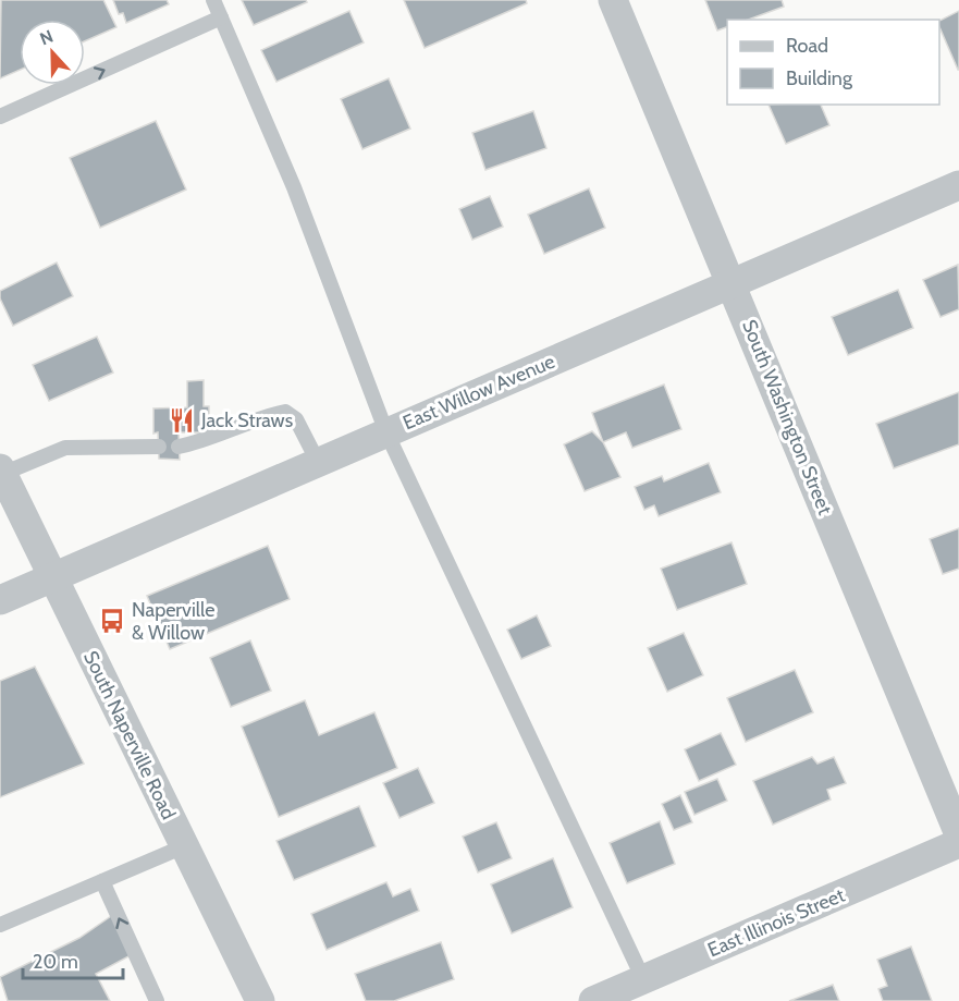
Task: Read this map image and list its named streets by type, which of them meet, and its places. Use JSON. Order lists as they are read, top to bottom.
{
  "streets": {
    "street": [
      "East Willow Avenue",
      "South Washington Street",
      "South Naperville Road",
      "East Illinois Street"
    ]
  },
  "crossings": [
    ["East Willow Avenue", "South Washington Street"],
    ["East Willow Avenue", "South Naperville Road"]
  ],
  "places": {
    "restaurant": ["Jack Straws"],
    "bus stop": ["Naperville & Willow"]
  },
  "legend": ["Road", "Building"],
  "scale_bar": "20 m",
  "north": "top"
}
